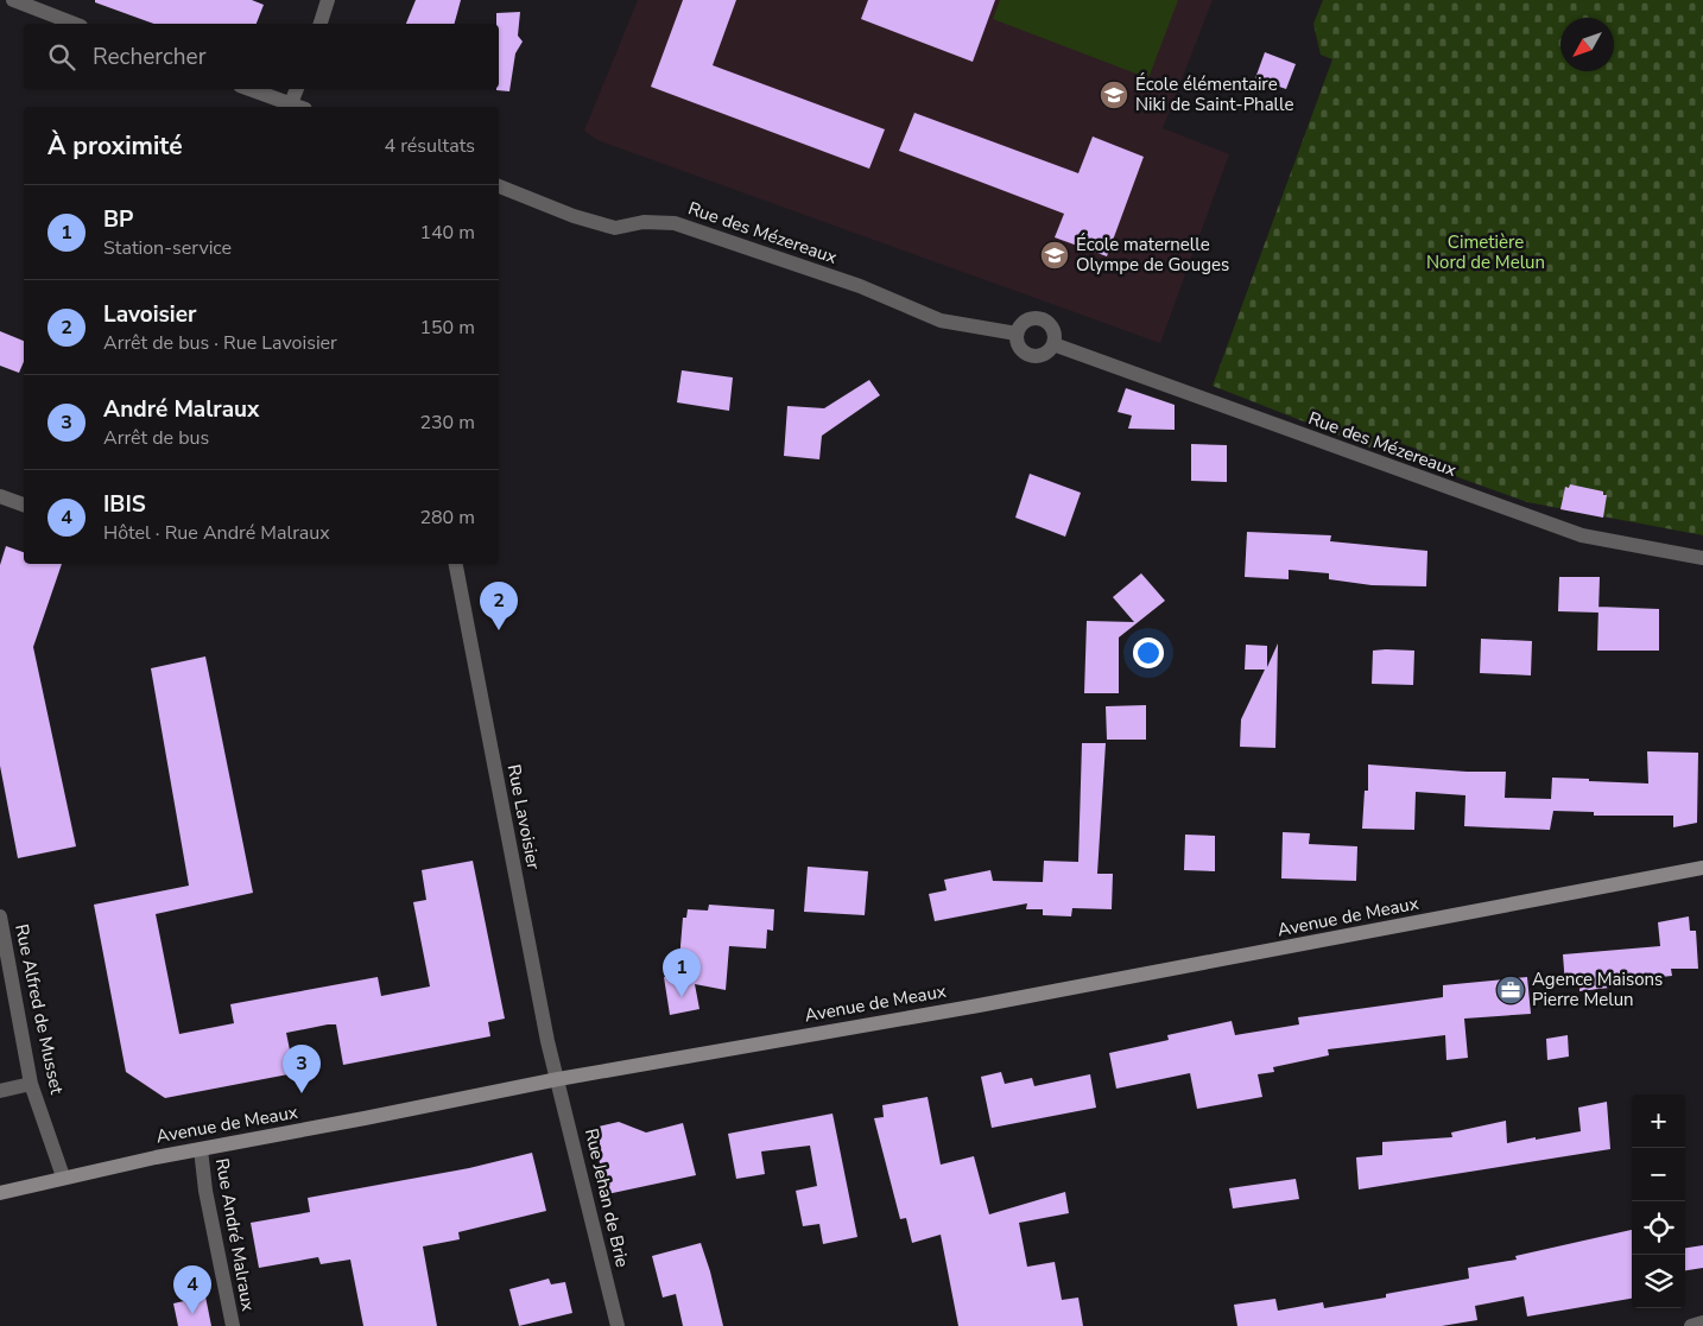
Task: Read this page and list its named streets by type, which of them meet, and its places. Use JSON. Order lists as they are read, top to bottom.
{
  "streets": {
    "main road": ["Avenue de Meaux"],
    "street": [
      "Rue des Mézereaux",
      "Rue Lavoisier",
      "Rue Alfred de Musset",
      "Rue Jehan de Brie",
      "Rue André Malraux"
    ]
  },
  "crossings": [
    ["Rue Lavoisier", "Avenue de Meaux"],
    ["Rue Lavoisier", "Rue Jehan de Brie"],
    ["Avenue de Meaux", "Rue Alfred de Musset"],
    ["Avenue de Meaux", "Rue Jehan de Brie"],
    ["Avenue de Meaux", "Rue André Malraux"]
  ],
  "parks": ["Cimetière Nord de Melun"],
  "places": {
    "school or university": ["École élémentaire Niki de Saint-Phalle", "École maternelle Olympe de Gouges"],
    "office": ["Agence Maisons Pierre Melun"]
  },
  "north": "bottom left",
  "page": {
    "search": "Rechercher",
    "heading": ["À proximité", "4 résultats"],
    "list": [
      {
        "mark": "1",
        "name": "BP",
        "note": "Station-service",
        "value": "140 m"
      },
      {
        "mark": "2",
        "name": "Lavoisier",
        "note": "Arrêt de bus · Rue Lavoisier",
        "value": "150 m"
      },
      {
        "mark": "3",
        "name": "André Malraux",
        "note": "Arrêt de bus",
        "value": "230 m"
      },
      {
        "mark": "4",
        "name": "IBIS",
        "note": "Hôtel · Rue André Malraux",
        "value": "280 m"
      }
    ],
    "pins": [
      "2",
      "1",
      "3",
      "4"
    ],
    "map_buttons": ["+", "−"]
  }
}
